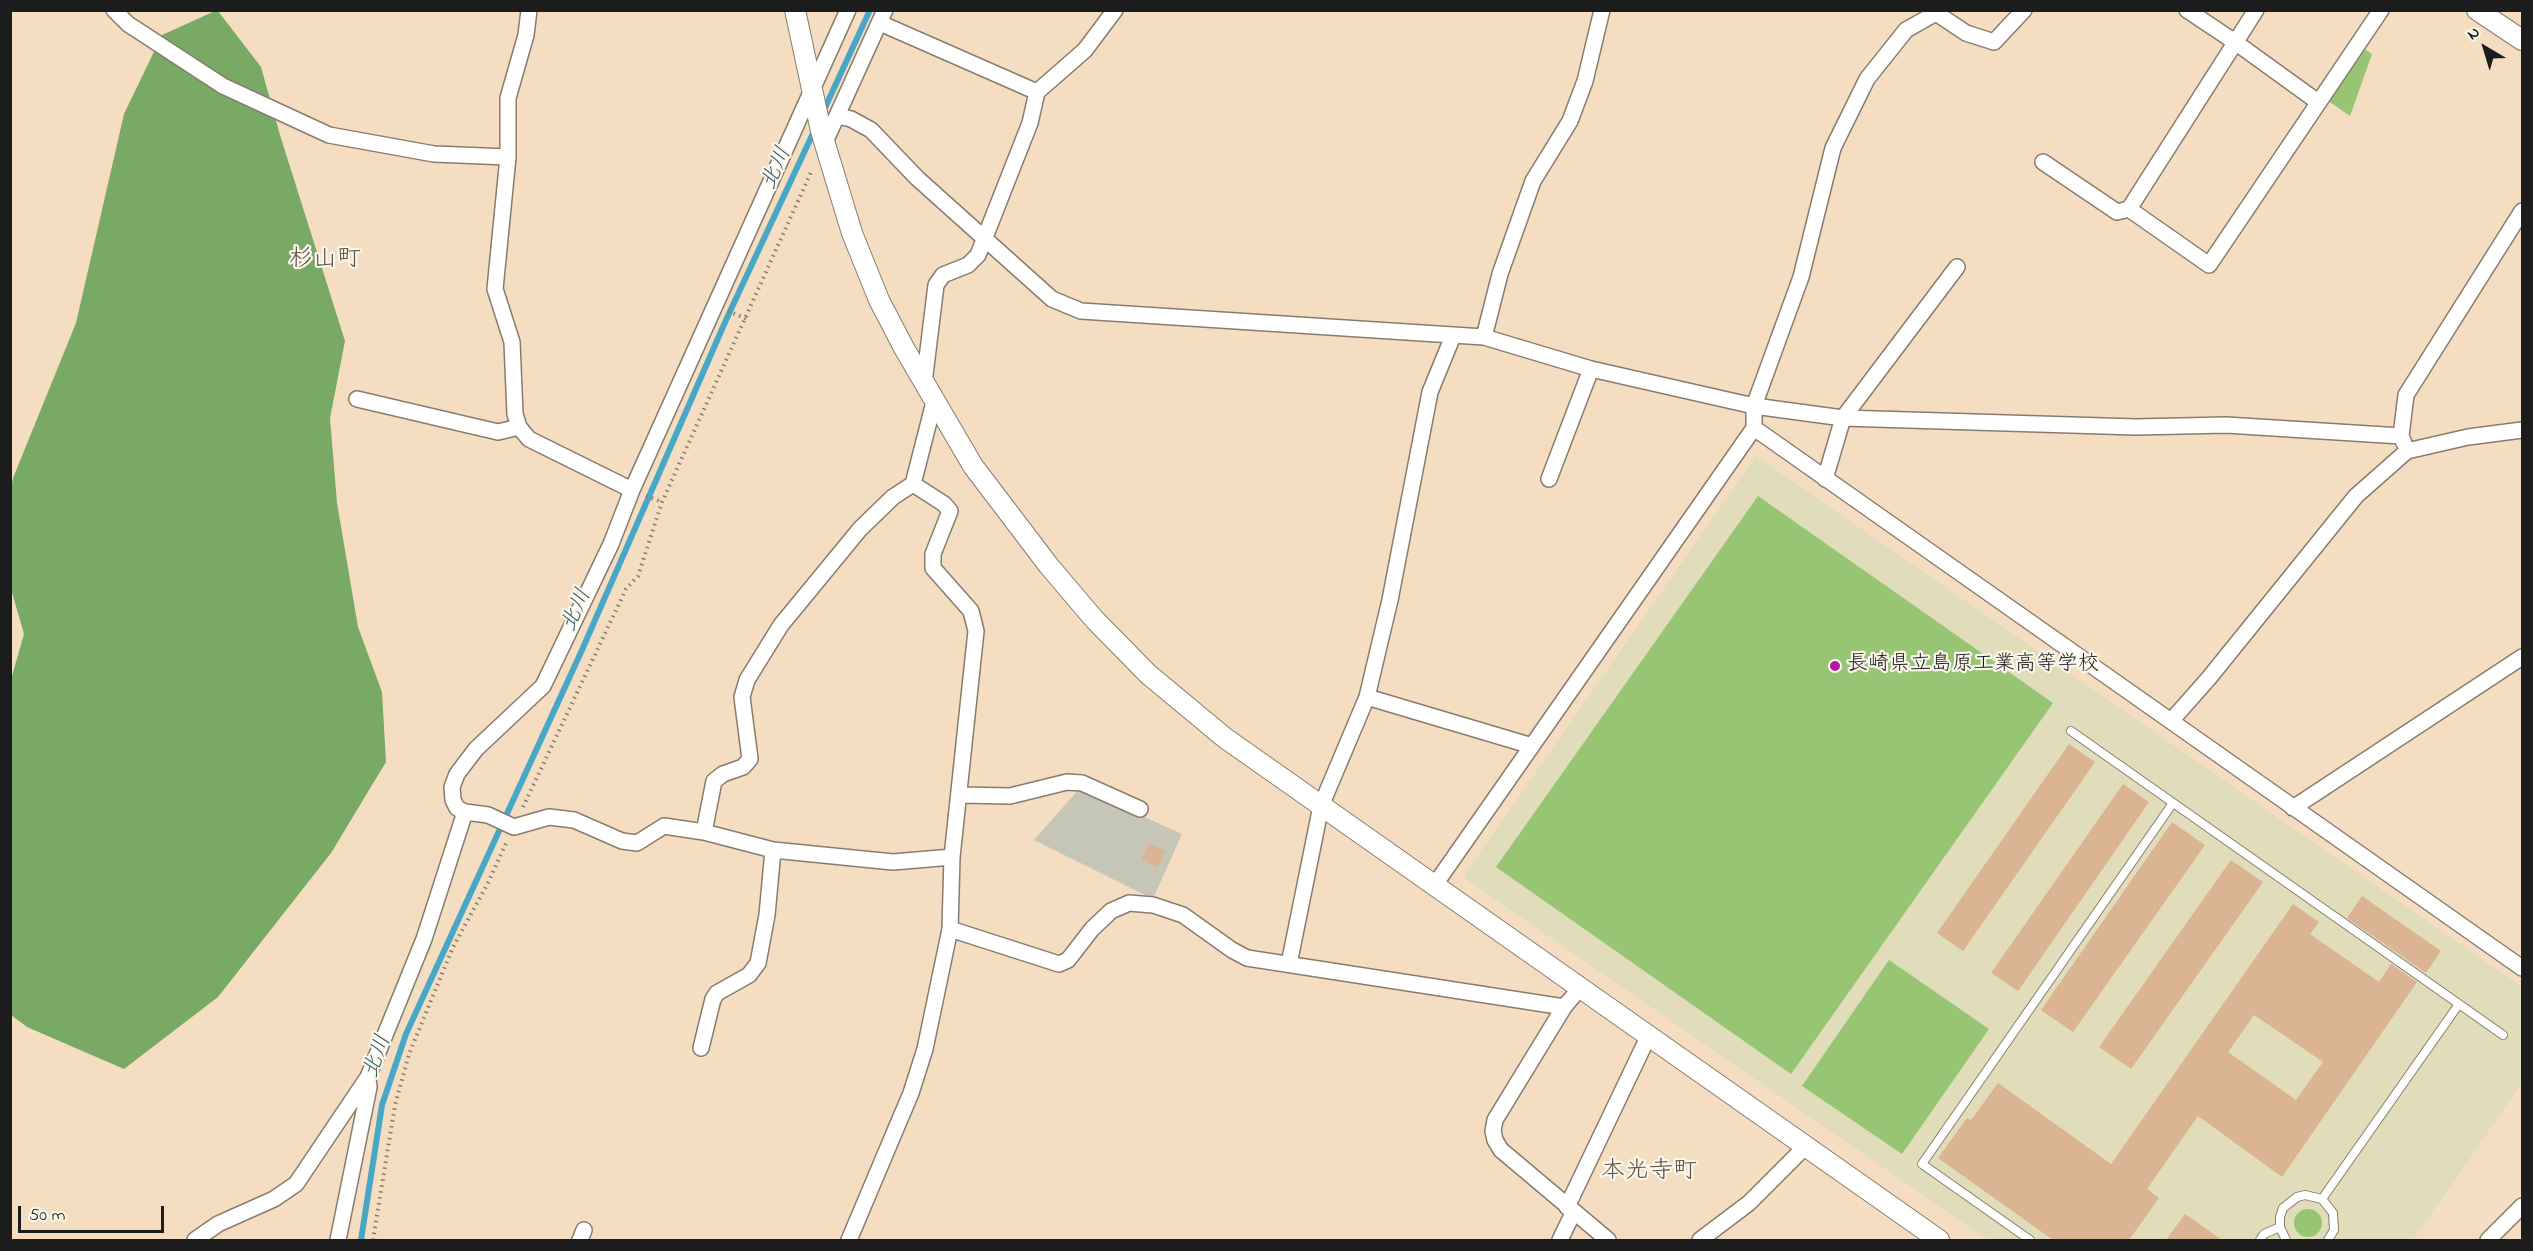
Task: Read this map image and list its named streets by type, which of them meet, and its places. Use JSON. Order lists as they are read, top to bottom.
{
  "districts": ["杉山町", "本光寺町"],
  "water": ["北川"],
  "places": ["長崎県立島原工業高等学校"],
  "scale_bar": "50 m",
  "north": "top left"
}
